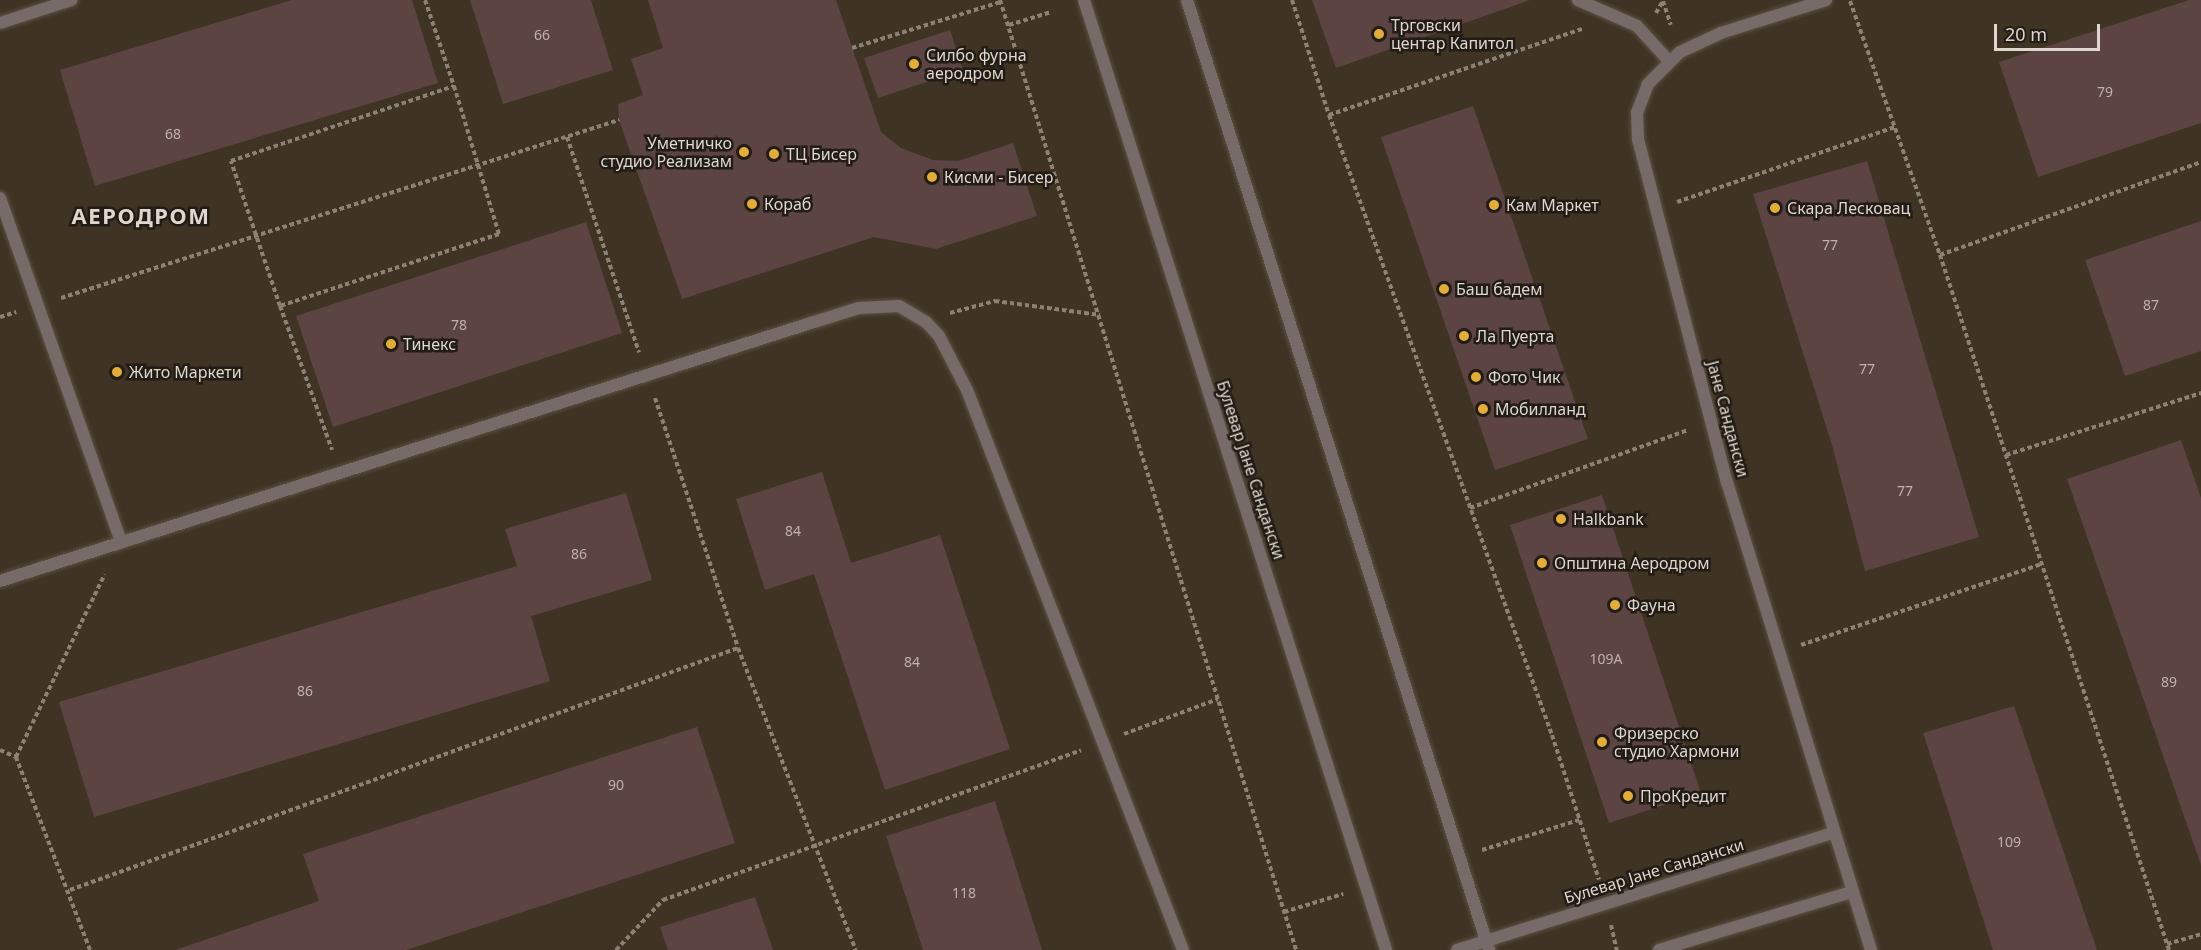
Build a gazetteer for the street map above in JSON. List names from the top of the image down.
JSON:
{
  "streets": {
    "street": ["Јане Сандански", "Булевар Јане Сандански"]
  },
  "crossings": [
    ["Јане Сандански", "Булевар Јане Сандански"]
  ],
  "districts": ["АЕРОДРОМ"],
  "places": [
    "Трговски центар Капитол",
    "Силбо фурна аеродром",
    "Уметничко студио Реализам",
    "ТЦ Бисер",
    "Кисми - Бисер",
    "Кораб",
    "Кам Маркет",
    "Скара Лесковац",
    "Баш бадем",
    "Ла Пуерта",
    "Тинекс",
    "Жито Маркети",
    "Фото Чик",
    "Мобилланд",
    "Halkbank",
    "Општина Аеродром",
    "Фауна",
    "Фризерско студио Хармони",
    "ПроКредит"
  ],
  "house_numbers": [
    "66",
    "79",
    "68",
    "77",
    "87",
    "78",
    "77",
    "77",
    "84",
    "86",
    "109А",
    "84",
    "89",
    "86",
    "90",
    "109",
    "118"
  ],
  "scale_bar": "20 m"
}
